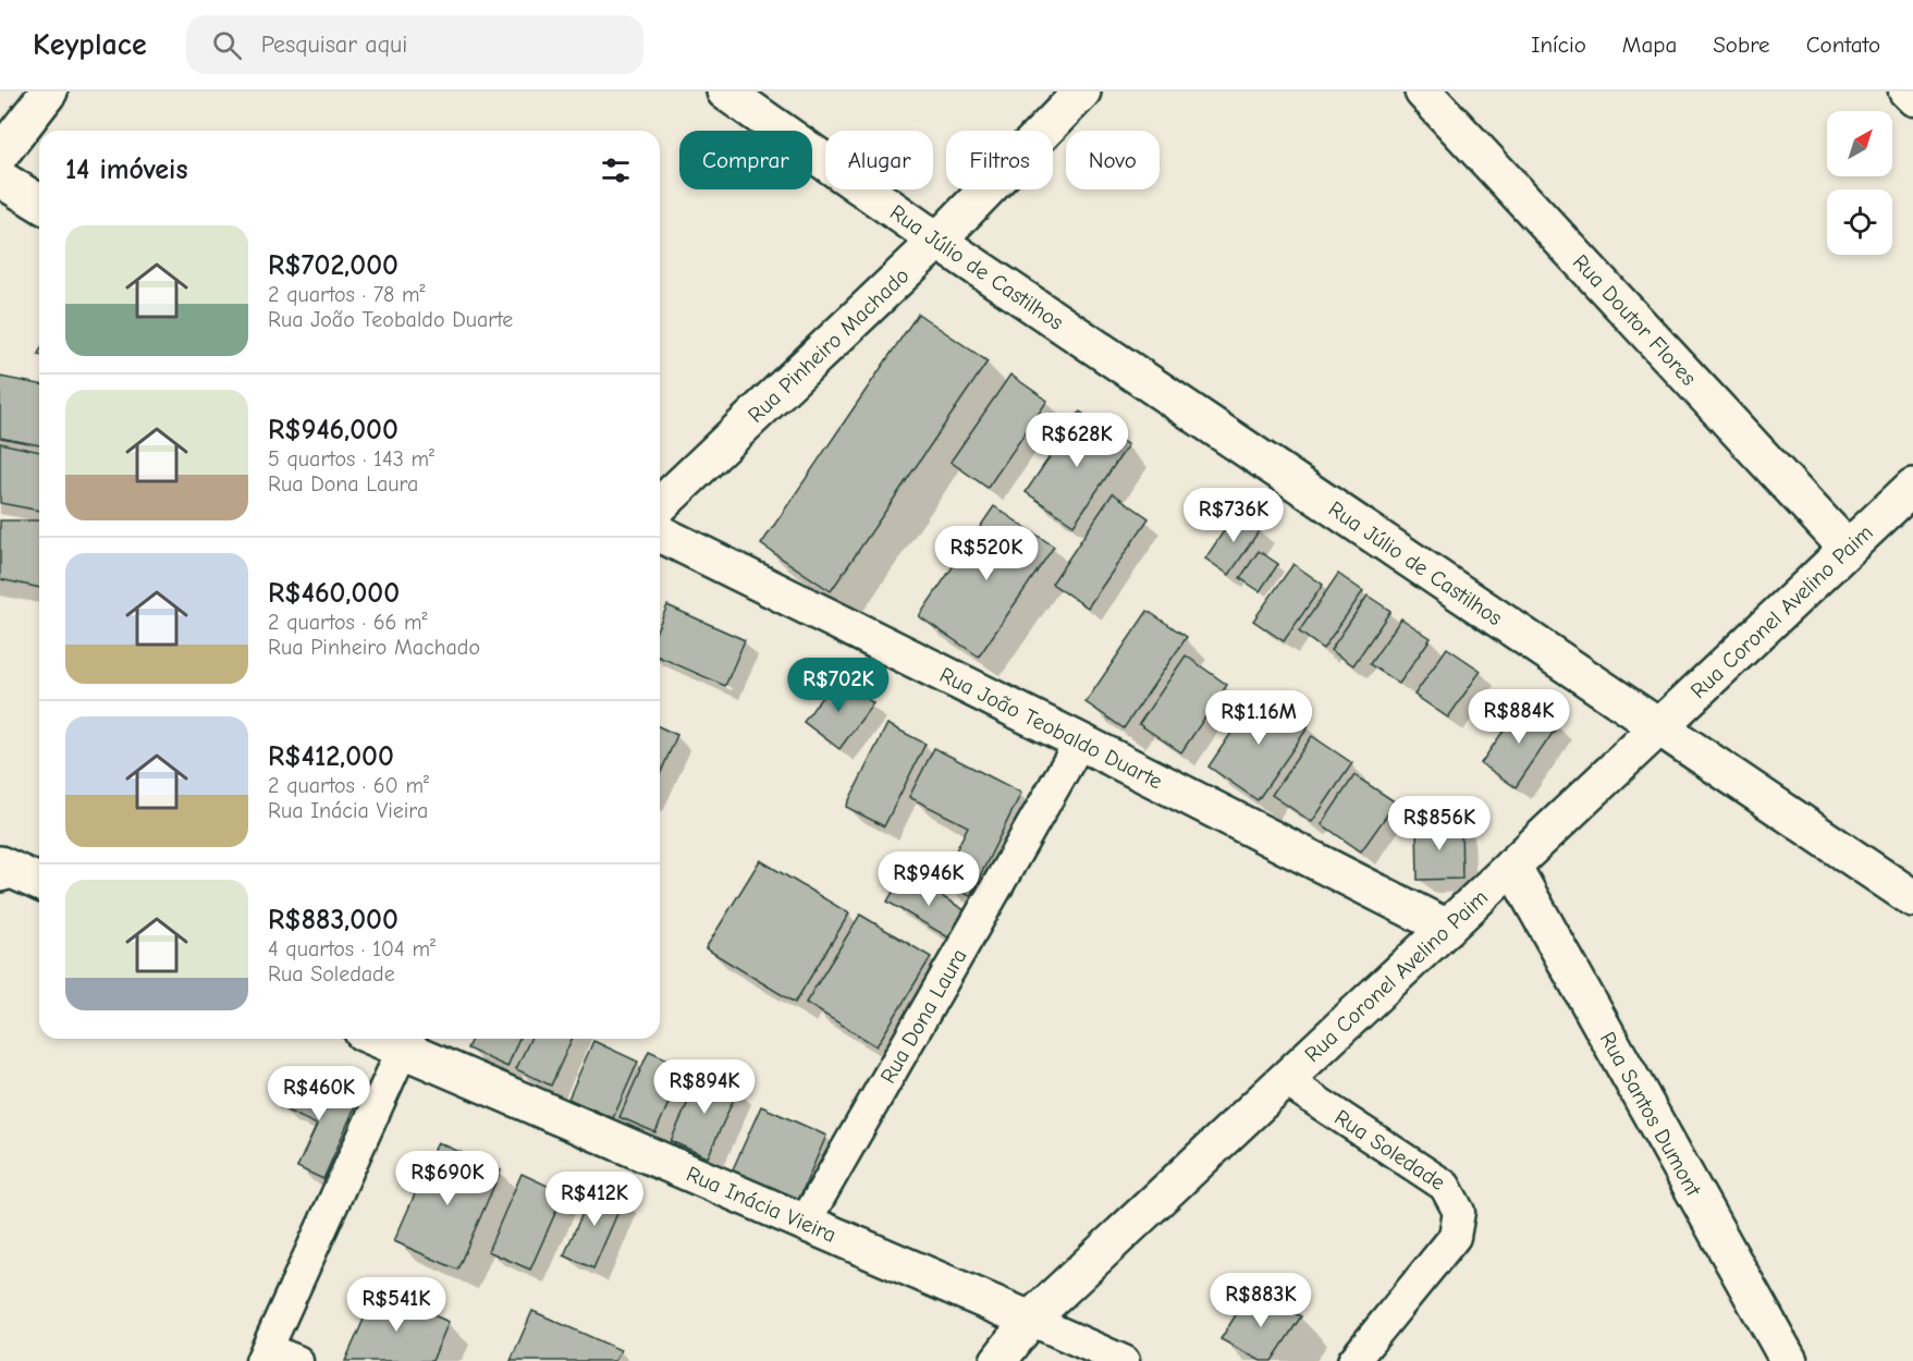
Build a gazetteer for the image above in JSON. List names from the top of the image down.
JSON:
{
  "streets": {
    "main road": [
      "Rua Júlio de Castilhos",
      "Rua Doutor Flores",
      "Rua Pinheiro Machado",
      "Rua Coronel Avelino Paim",
      "Rua João Teobaldo Duarte",
      "Rua Santos Dumont",
      "Rua Inácia Vieira"
    ],
    "street": ["Rua Dona Laura", "Rua Soledade"]
  },
  "crossings": [
    ["Rua Júlio de Castilhos", "Rua Pinheiro Machado"],
    ["Rua Júlio de Castilhos", "Rua Coronel Avelino Paim"],
    ["Rua Doutor Flores", "Rua Coronel Avelino Paim"],
    ["Rua Coronel Avelino Paim", "Rua João Teobaldo Duarte"],
    ["Rua Coronel Avelino Paim", "Rua Santos Dumont"],
    ["Rua Coronel Avelino Paim", "Rua Soledade"],
    ["Rua Coronel Avelino Paim", "Rua Inácia Vieira"],
    ["Rua João Teobaldo Duarte", "Rua Dona Laura"],
    ["Rua Dona Laura", "Rua Inácia Vieira"]
  ],
  "north": "top right",
  "page": {
    "header": "Keyplace",
    "search": "Pesquisar aqui",
    "nav": [
      "Início",
      "Mapa",
      "Sobre",
      "Contato"
    ],
    "chip": [
      "Comprar",
      "Alugar",
      "Filtros",
      "Novo"
    ],
    "heading": "14 imóveis",
    "list": [
      {
        "name": "R$702,000",
        "note": "2 quartos · 78 m² · Rua João Teobaldo Duarte"
      },
      {
        "name": "R$946,000",
        "note": "5 quartos · 143 m² · Rua Dona Laura"
      },
      {
        "name": "R$460,000",
        "note": "2 quartos · 66 m² · Rua Pinheiro Machado"
      },
      {
        "name": "R$412,000",
        "note": "2 quartos · 60 m² · Rua Inácia Vieira"
      },
      {
        "name": "R$883,000",
        "note": "4 quartos · 104 m² · Rua Soledade"
      }
    ],
    "price": [
      "R$628K",
      "R$736K",
      "R$520K",
      "R$702K",
      "R$884K",
      "R$1.16M",
      "R$856K",
      "R$946K",
      "R$894K",
      "R$460K",
      "R$690K",
      "R$412K",
      "R$883K",
      "R$541K"
    ]
  }
}
